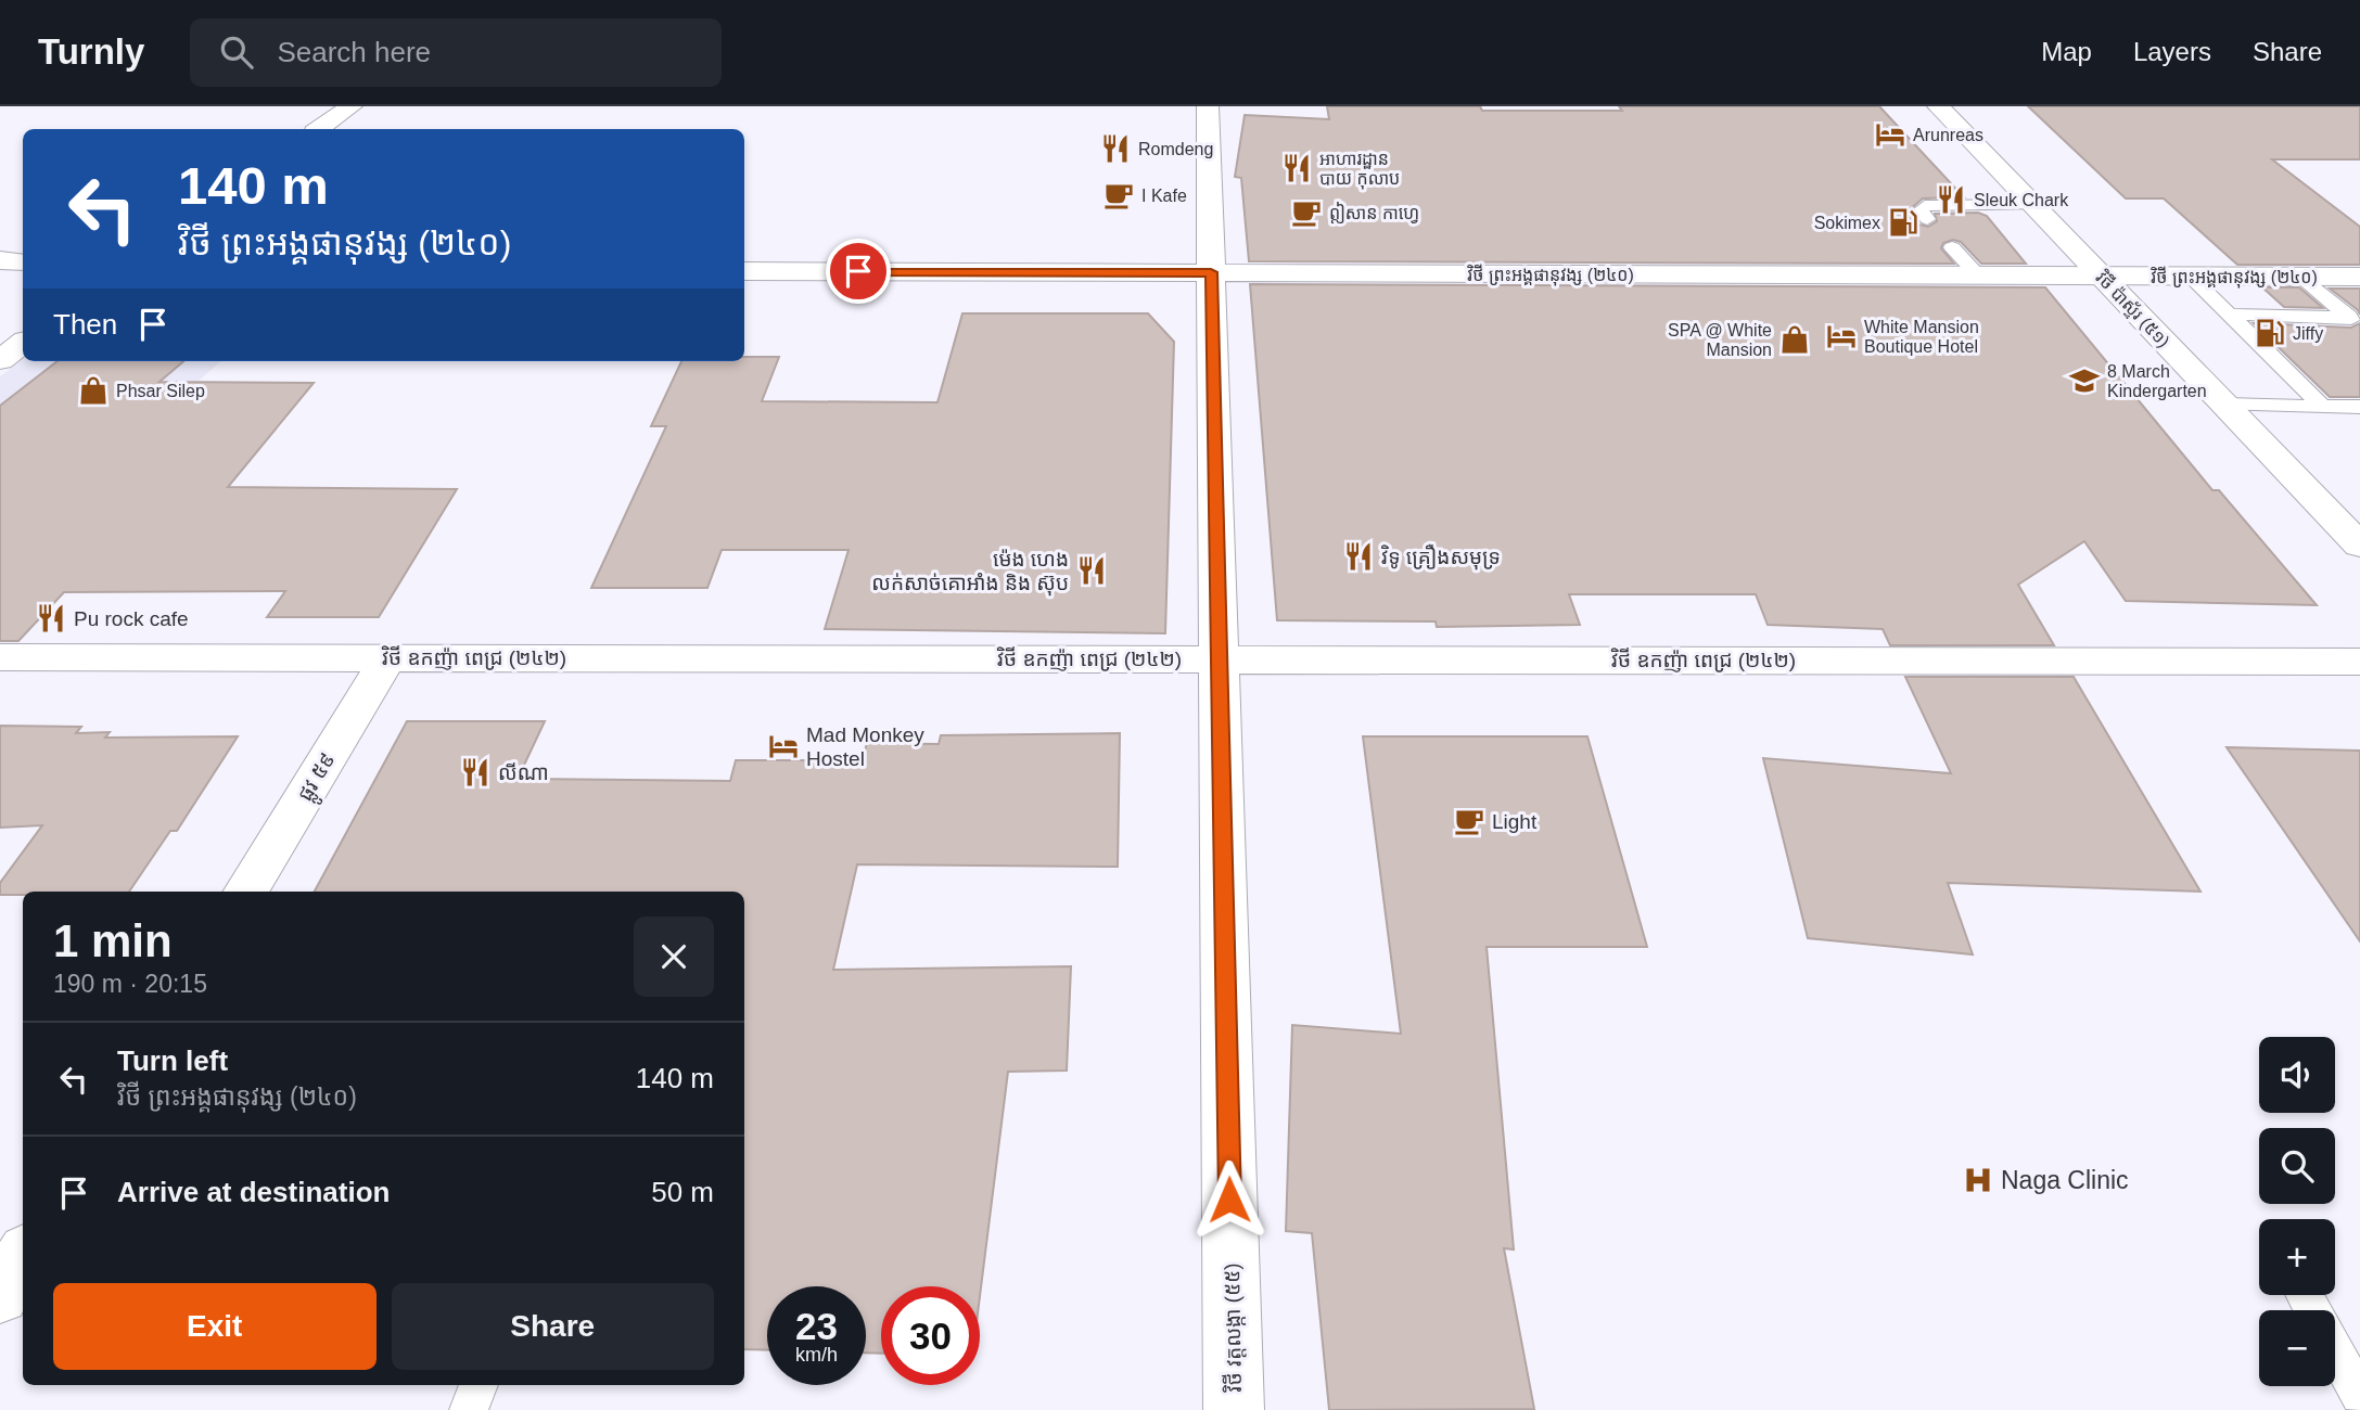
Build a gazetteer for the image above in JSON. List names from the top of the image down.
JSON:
{
  "streets": {
    "street": [
      "វិថី ព្រះអង្គផានុវង្ស (២៤០)",
      "វិថី ប៉ាស្ទ័រ (៥១)",
      "វិថី ឧកញ៉ា ពេជ្រ (២៤២)",
      "ផ្លូវ ៥៩",
      "វិថី វត្តលង្កា (៥៥)"
    ]
  },
  "crossings": [
    ["វិថី ព្រះអង្គផានុវង្ស (២៤០)", "វិថី ប៉ាស្ទ័រ (៥១)"],
    ["វិថី ព្រះអង្គផានុវង្ស (២៤០)", "វិថី វត្តលង្កា (៥៥)"],
    ["វិថី ឧកញ៉ា ពេជ្រ (២៤២)", "ផ្លូវ ៥៩"],
    ["វិថី ឧកញ៉ា ពេជ្រ (២៤២)", "វិថី វត្តលង្កា (៥៥)"]
  ],
  "places": {
    "hotel": ["Arunreas", "White Mansion Boutique Hotel", "Mad Monkey Hostel"],
    "restaurant": [
      "Romdeng",
      "អាហារដ្ឋាន បាយ កុលាប",
      "Sleuk Chark",
      "វិទូ គ្រឿងសមុទ្រ",
      "ម៉េង ហេង លក់សាច់គោអាំង និង ស៊ុប",
      "Pu rock cafe",
      "លីណា"
    ],
    "cafe": ["I Kafe", "ឦសាន កាហ្វេ", "Light"],
    "fuel station": ["Sokimex", "Jiffy"],
    "shop": ["SPA @ White Mansion", "Phsar Silep"],
    "school or university": ["8 March Kindergarten"],
    "hospital": ["Naga Clinic"]
  },
  "page": {
    "header": "Turnly",
    "search": "Search here",
    "nav": ["Map", "Layers", "Share"],
    "turn": ["140 m", "វិថី ព្រះអង្គផានុវង្ស (២៤០)"],
    "then": "Then",
    "heading": ["1 min", "190 m · 20:15"],
    "list": [
      {
        "name": "Turn left",
        "note": "វិថី ព្រះអង្គផានុវង្ស (២៤០)",
        "value": "140 m"
      },
      {
        "name": "Arrive at destination",
        "value": "50 m"
      }
    ],
    "map_buttons": ["+", "−"],
    "buttons": ["Exit", "Share"],
    "speed": "23 km/h",
    "limit": "30"
  }
}
